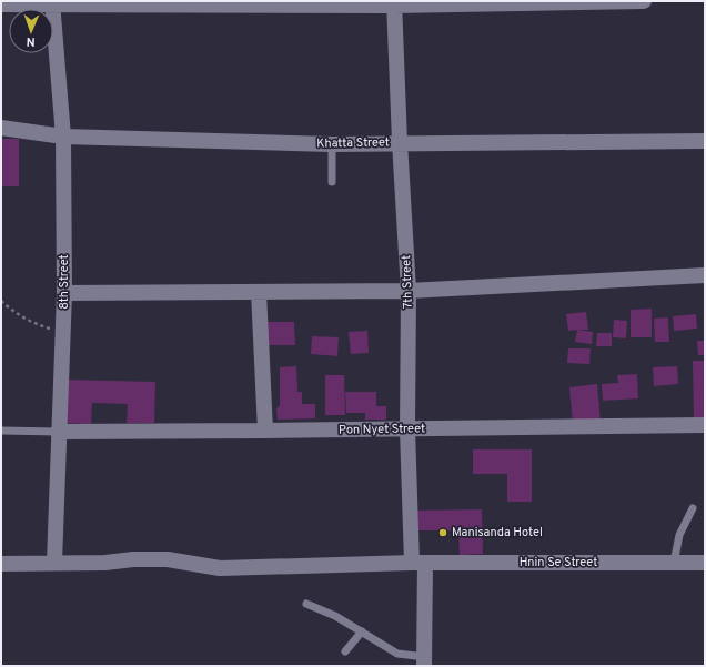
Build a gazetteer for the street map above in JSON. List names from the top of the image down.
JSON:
{
  "streets": {
    "street": [
      "Khatta Street",
      "8th Street",
      "7th Street",
      "Pon Nyet Street",
      "Hnin Se Street"
    ]
  },
  "crossings": [
    ["Khatta Street", "8th Street"],
    ["Khatta Street", "7th Street"],
    ["8th Street", "Pon Nyet Street"],
    ["8th Street", "Hnin Se Street"],
    ["7th Street", "Pon Nyet Street"],
    ["7th Street", "Hnin Se Street"]
  ],
  "places": ["Manisanda Hotel"],
  "north": "bottom"
}
